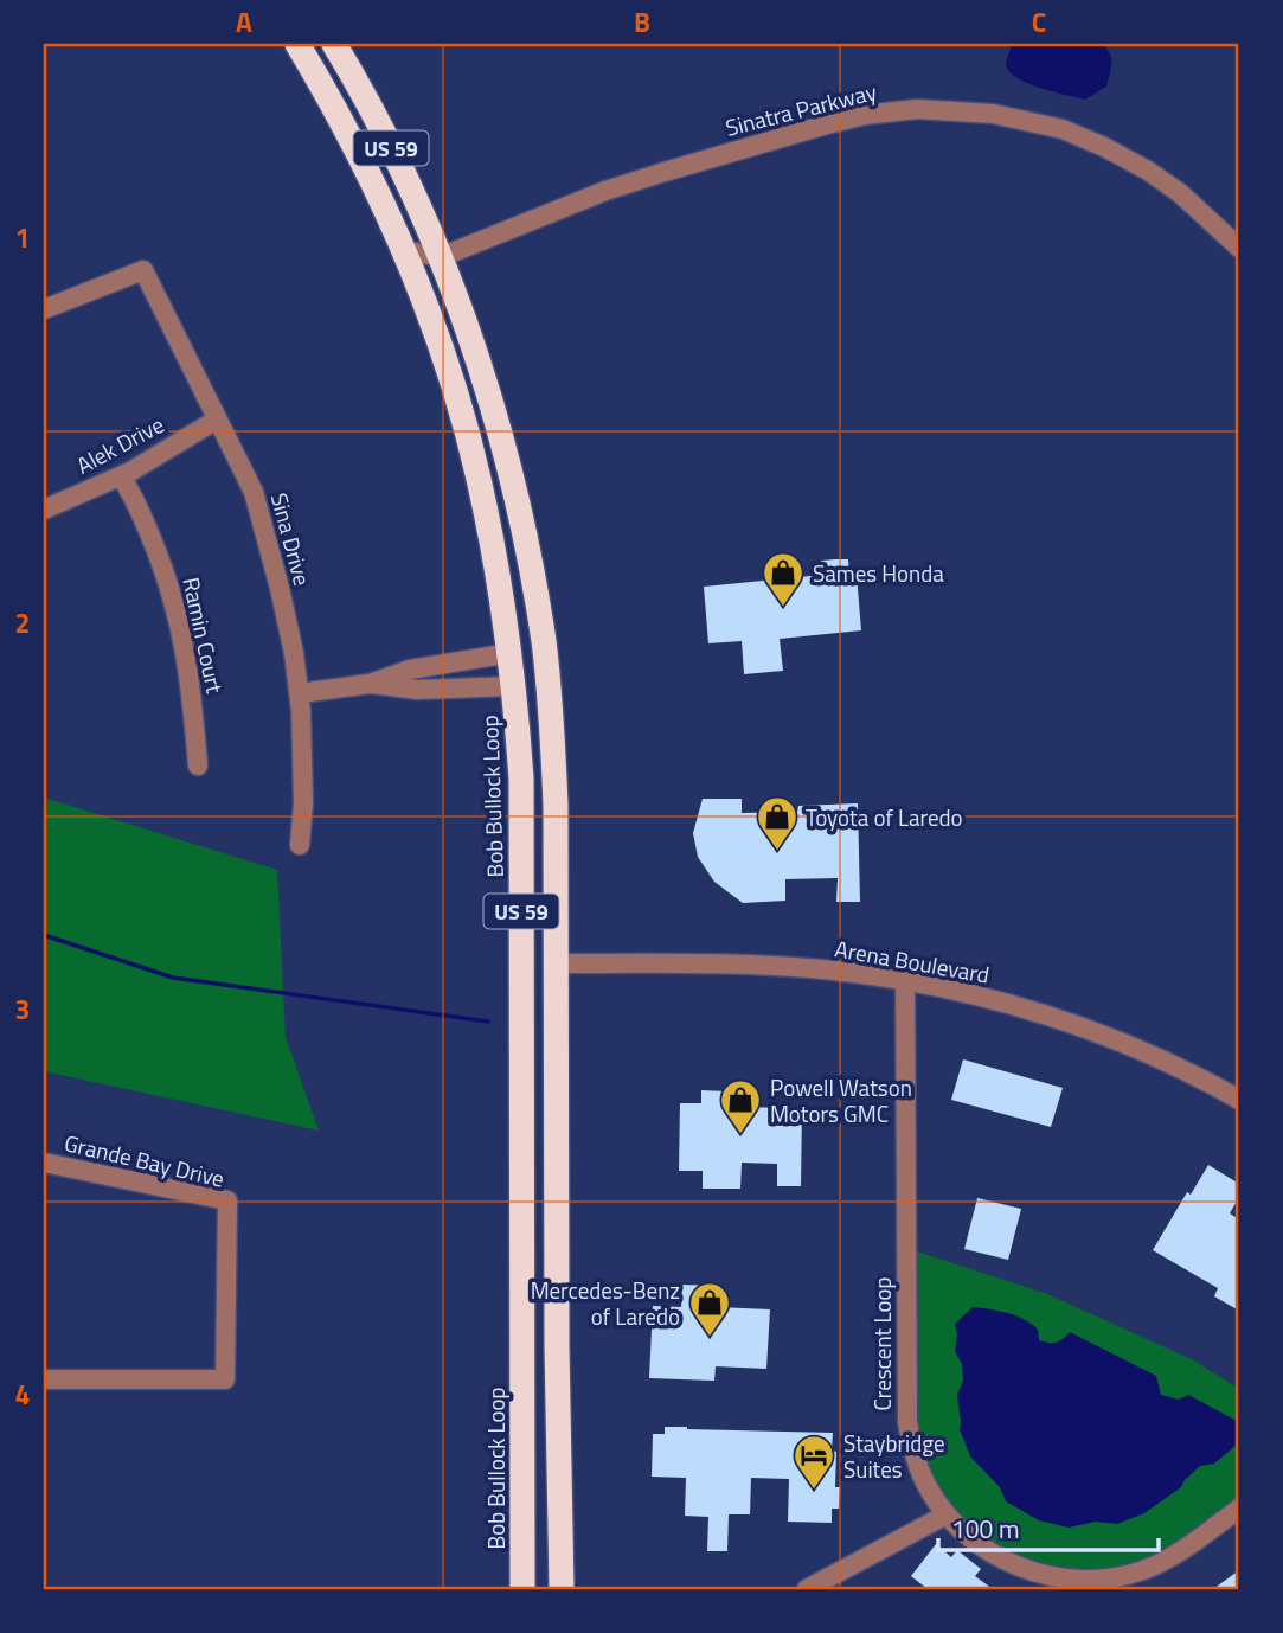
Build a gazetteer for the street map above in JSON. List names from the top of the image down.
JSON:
{
  "streets": {
    "highway": ["US 59", "Bob Bullock Loop"],
    "street": [
      "Sinatra Parkway",
      "Alek Drive",
      "Sina Drive",
      "Ramin Court",
      "Arena Boulevard",
      "Grande Bay Drive",
      "Crescent Loop"
    ]
  },
  "crossings": [
    ["Sinatra Parkway", "US 59"],
    ["US 59", "Arena Boulevard"],
    ["Alek Drive", "Sina Drive"],
    ["Alek Drive", "Ramin Court"],
    ["Arena Boulevard", "Crescent Loop"]
  ],
  "places": {
    "shop": [
      "Sames Honda",
      "Toyota of Laredo",
      "Powell Watson Motors GMC",
      "Mercedes-Benz of Laredo"
    ],
    "hotel": ["Staybridge Suites"]
  },
  "scale_bar": "100 m",
  "grid": {
    "columns": ["A", "B", "C"],
    "rows": [
      "1",
      "2",
      "3",
      "4"
    ]
  }
}
